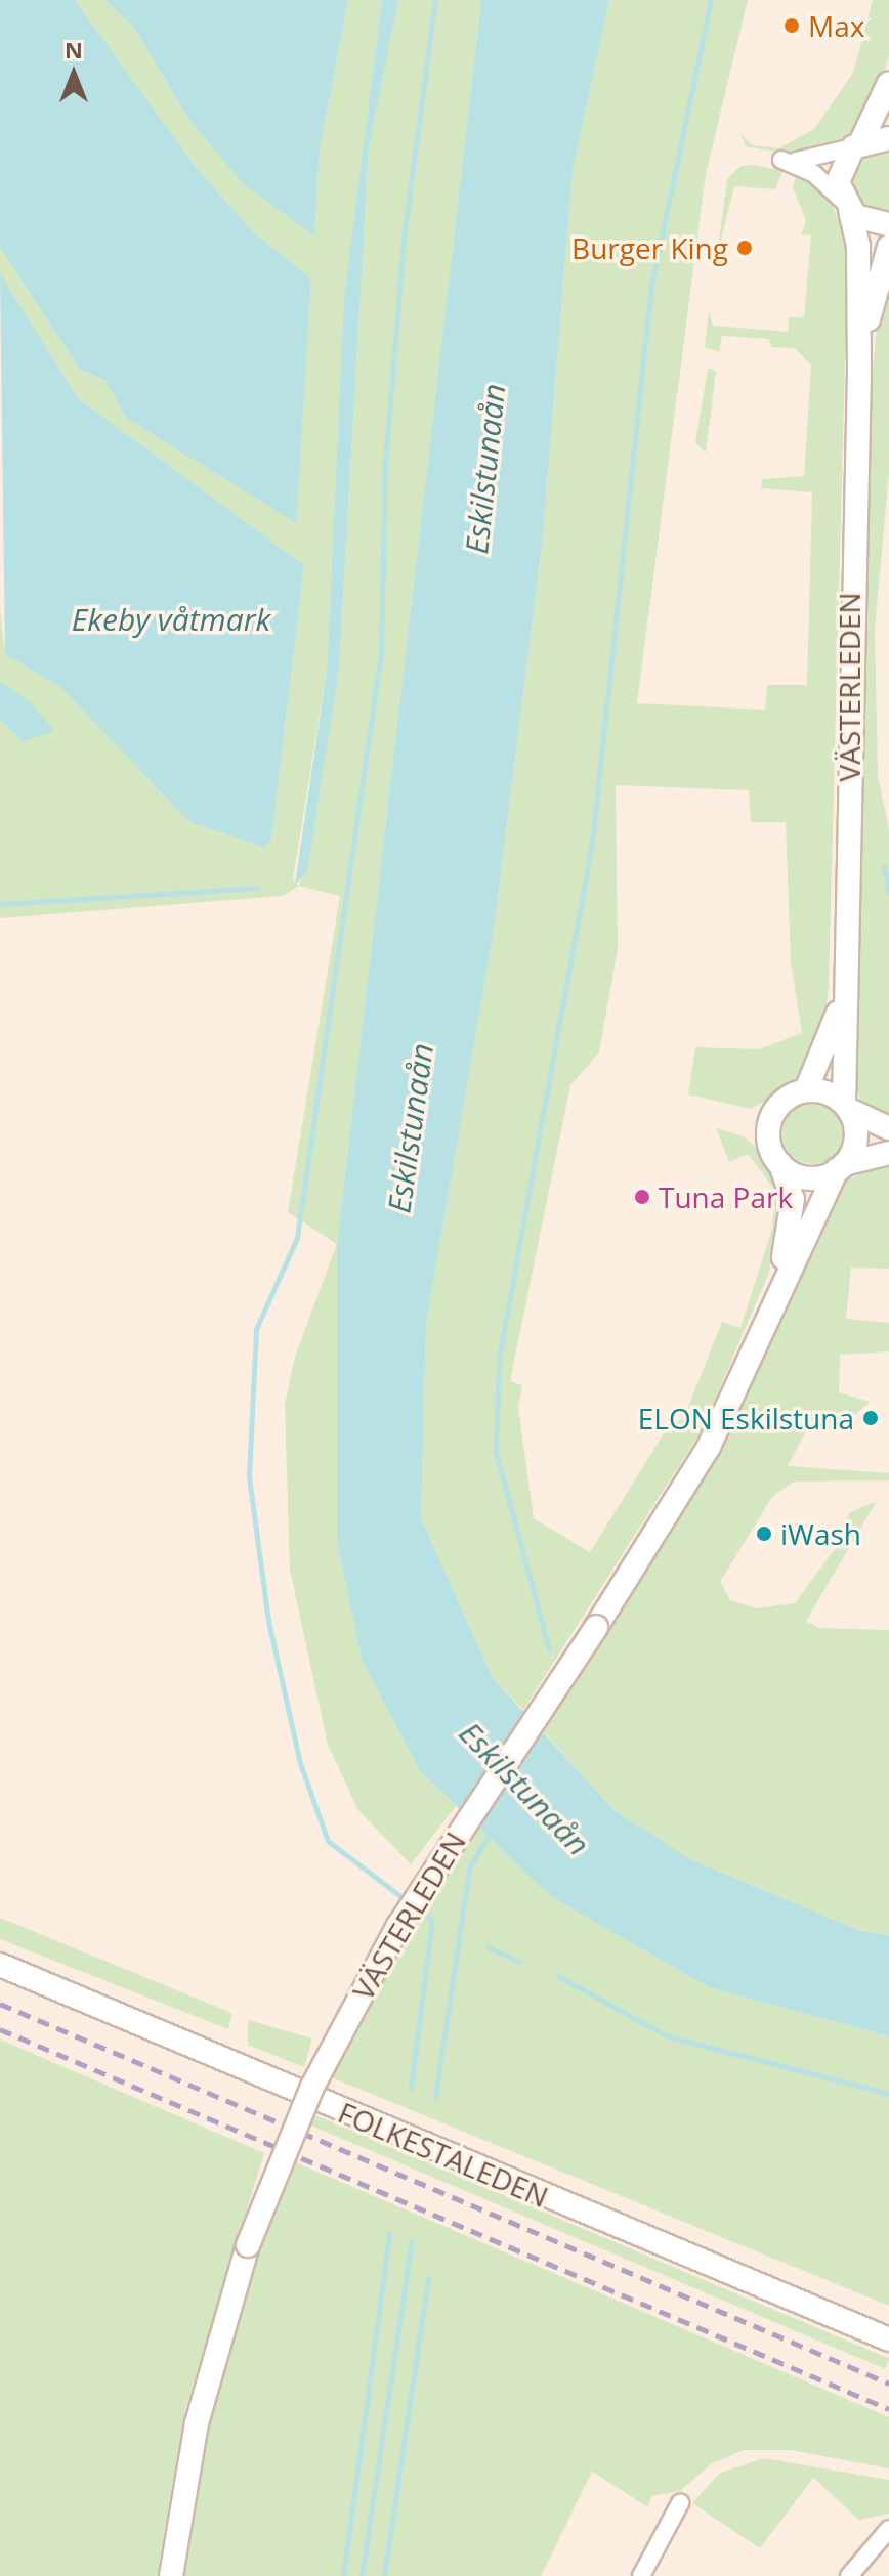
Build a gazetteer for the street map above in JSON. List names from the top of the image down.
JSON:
{
  "streets": {
    "main road": ["VÄSTERLEDEN", "FOLKESTALEDEN"]
  },
  "water": ["Eskilstunaån", "Ekeby våtmark"],
  "places": [
    "Max",
    "Burger King",
    "Tuna Park",
    "ELON Eskilstuna",
    "iWash"
  ],
  "north": "top"
}
